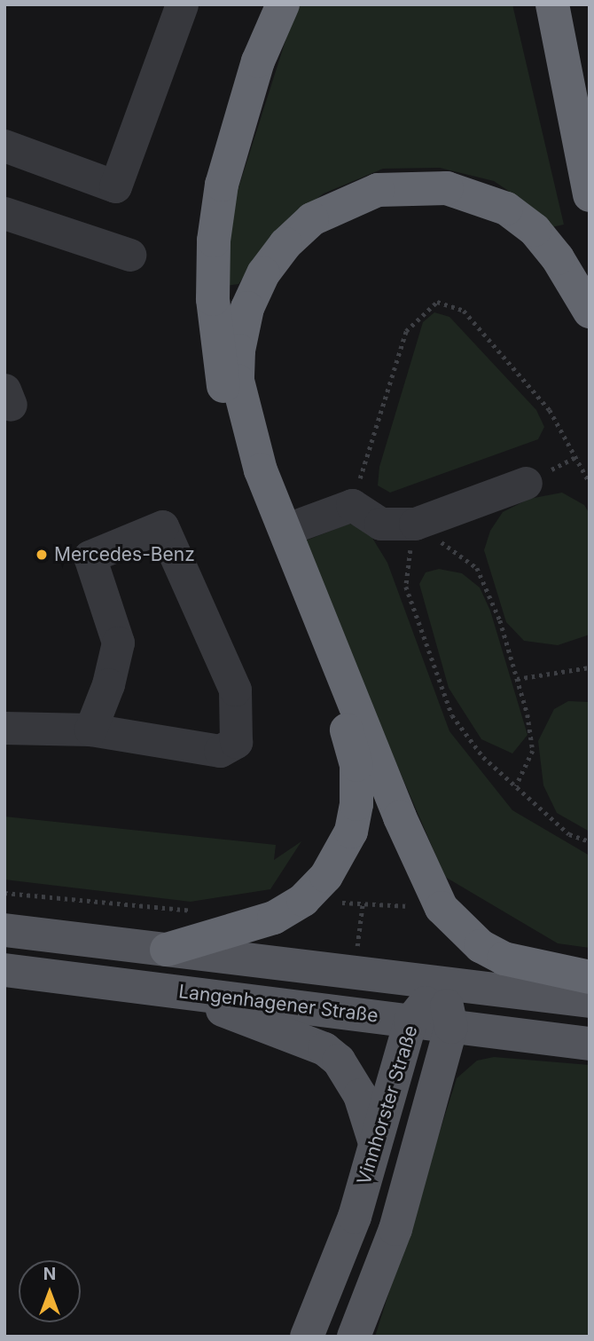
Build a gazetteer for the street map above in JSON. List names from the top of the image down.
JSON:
{
  "streets": {
    "main road": ["Langenhagener Straße", "Vinnhorster Straße"]
  },
  "crossings": [
    ["Langenhagener Straße", "Vinnhorster Straße"]
  ],
  "places": ["Mercedes-Benz"],
  "north": "top"
}
